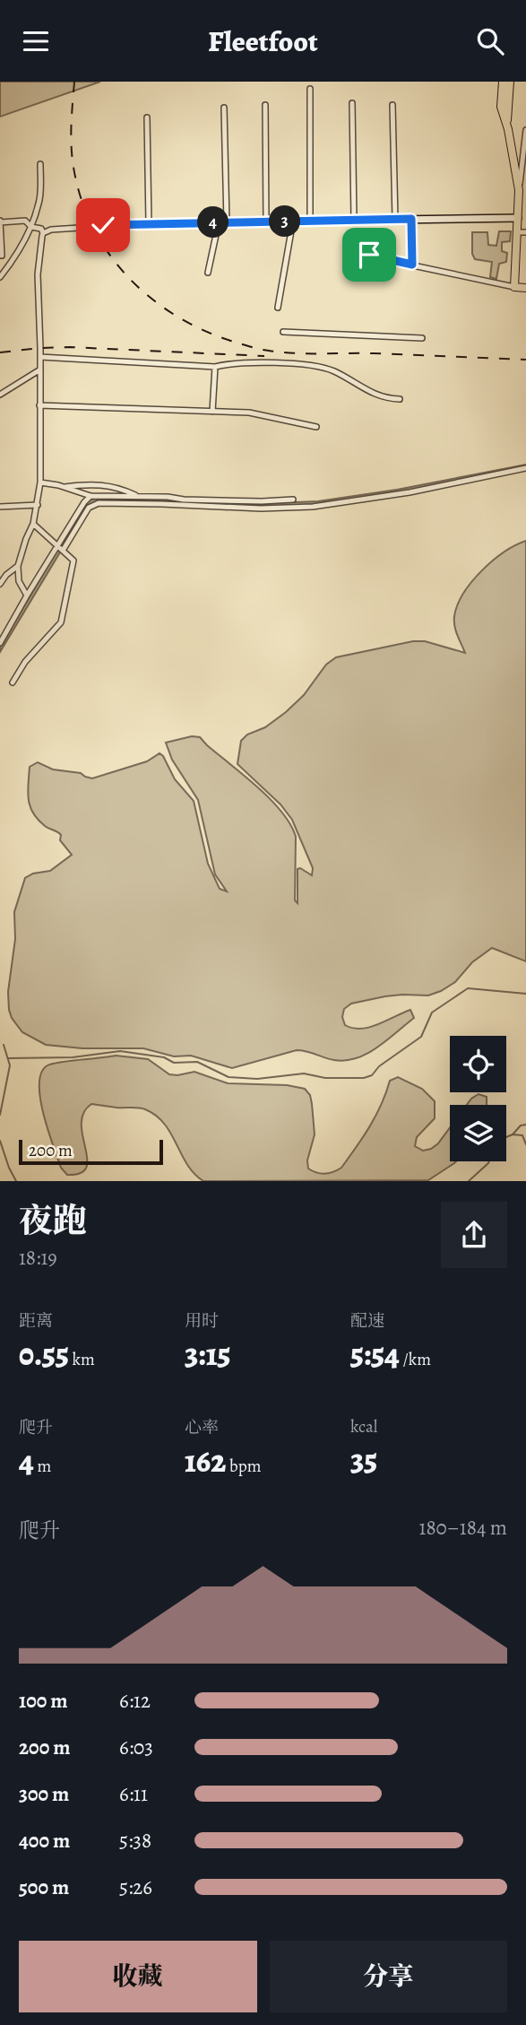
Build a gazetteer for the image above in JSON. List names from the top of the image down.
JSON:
{
  "scale_bar": "200 m",
  "page": {
    "header": "Fleetfoot",
    "pins": ["3", "4"],
    "scale": "200 m",
    "heading": ["夜跑", "18:19"],
    "stats": [
      ["距离", "0.55 km"],
      ["用时", "3:15"],
      ["配速", "5:54 /km"],
      ["爬升", "4 m"],
      ["心率", "162 bpm"],
      ["kcal", "35"]
    ],
    "chart": ["爬升", "180–184 m"],
    "list": [
      {
        "name": "100 m",
        "note": "6:12"
      },
      {
        "name": "200 m",
        "note": "6:03"
      },
      {
        "name": "300 m",
        "note": "6:11"
      },
      {
        "name": "400 m",
        "note": "5:38"
      },
      {
        "name": "500 m",
        "note": "5:26"
      }
    ],
    "buttons": ["收藏", "分享"]
  }
}
